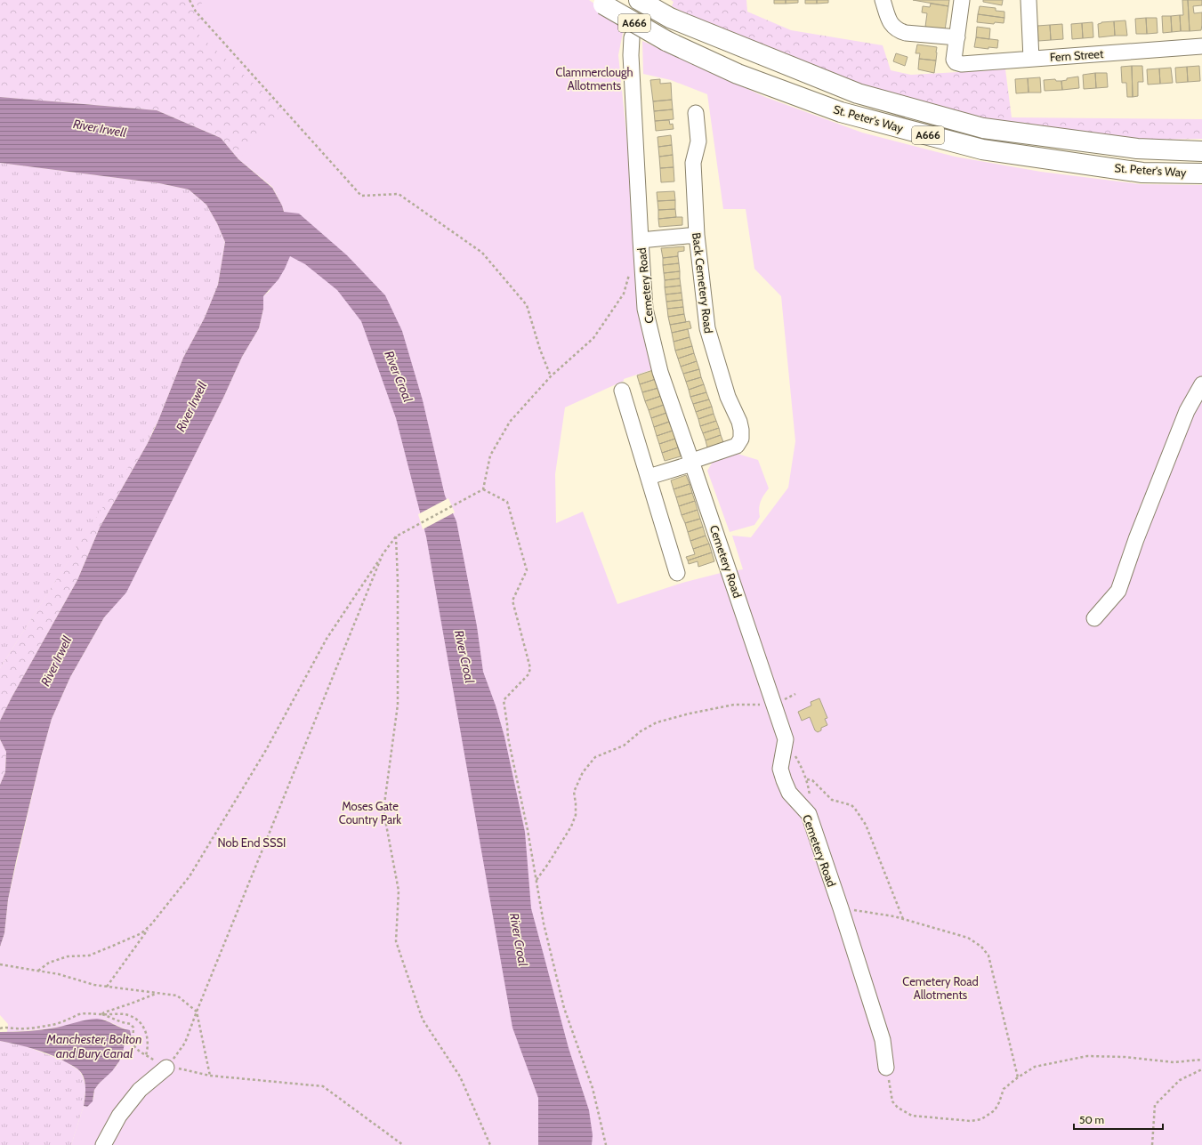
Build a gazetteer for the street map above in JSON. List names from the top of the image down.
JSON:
{
  "streets": {
    "highway": ["A666", "St. Peter's Way"],
    "street": ["Fern Street", "Back Cemetery Road", "Cemetery Road"]
  },
  "crossings": [
    ["Back Cemetery Road", "Cemetery Road"]
  ],
  "water": ["River Irwell", "River Croal", "Manchester, Bolton and Bury Canal"],
  "parks": [
    "Clammerclough Allotments",
    "Moses Gate Country Park",
    "Nob End SSSI",
    "Cemetery Road Allotments"
  ],
  "scale_bar": "50 m"
}
